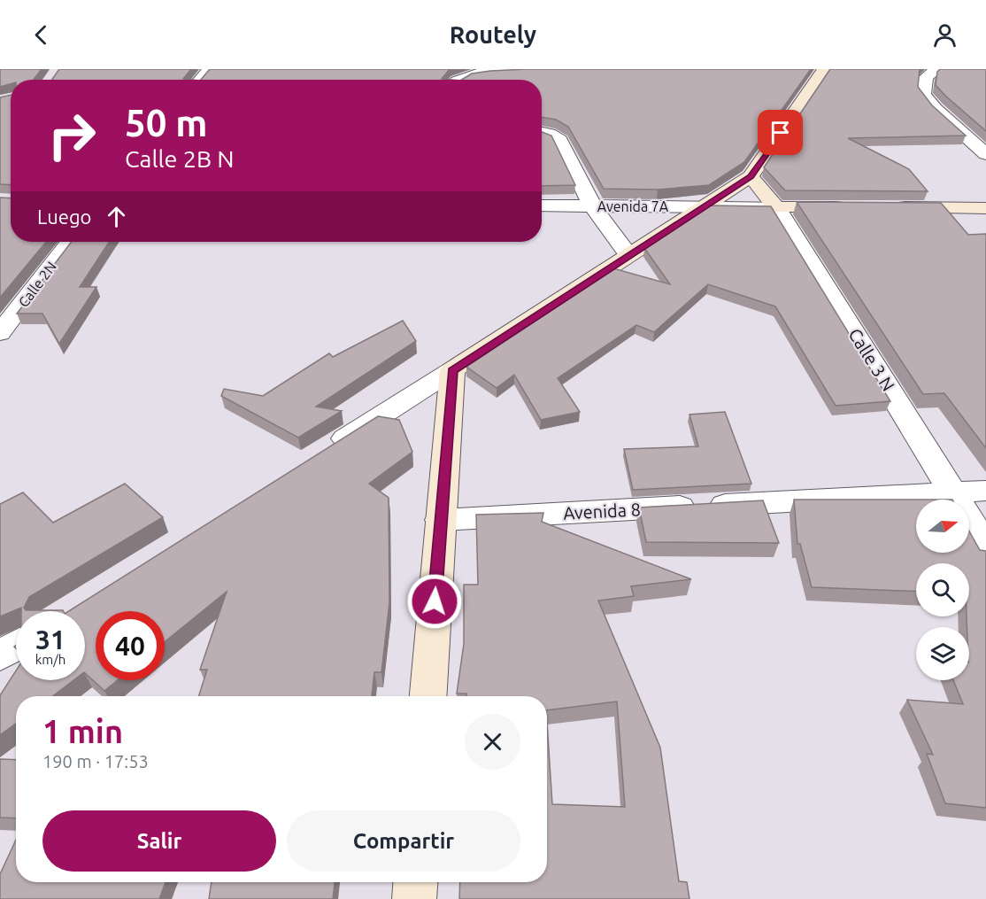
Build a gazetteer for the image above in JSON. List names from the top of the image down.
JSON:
{
  "streets": {
    "street": [
      "Avenida 7A",
      "Calle 2N",
      "Calle 3 N",
      "Avenida 8"
    ]
  },
  "crossings": [
    ["Avenida 7A", "Calle 3 N"],
    ["Calle 3 N", "Avenida 8"]
  ],
  "north": "right",
  "page": {
    "header": "Routely",
    "turn": ["50 m", "Calle 2B N"],
    "then": "Luego",
    "speed": "31 km/h",
    "limit": "40",
    "heading": ["1 min", "190 m · 17:53"],
    "buttons": ["Salir", "Compartir"]
  }
}
